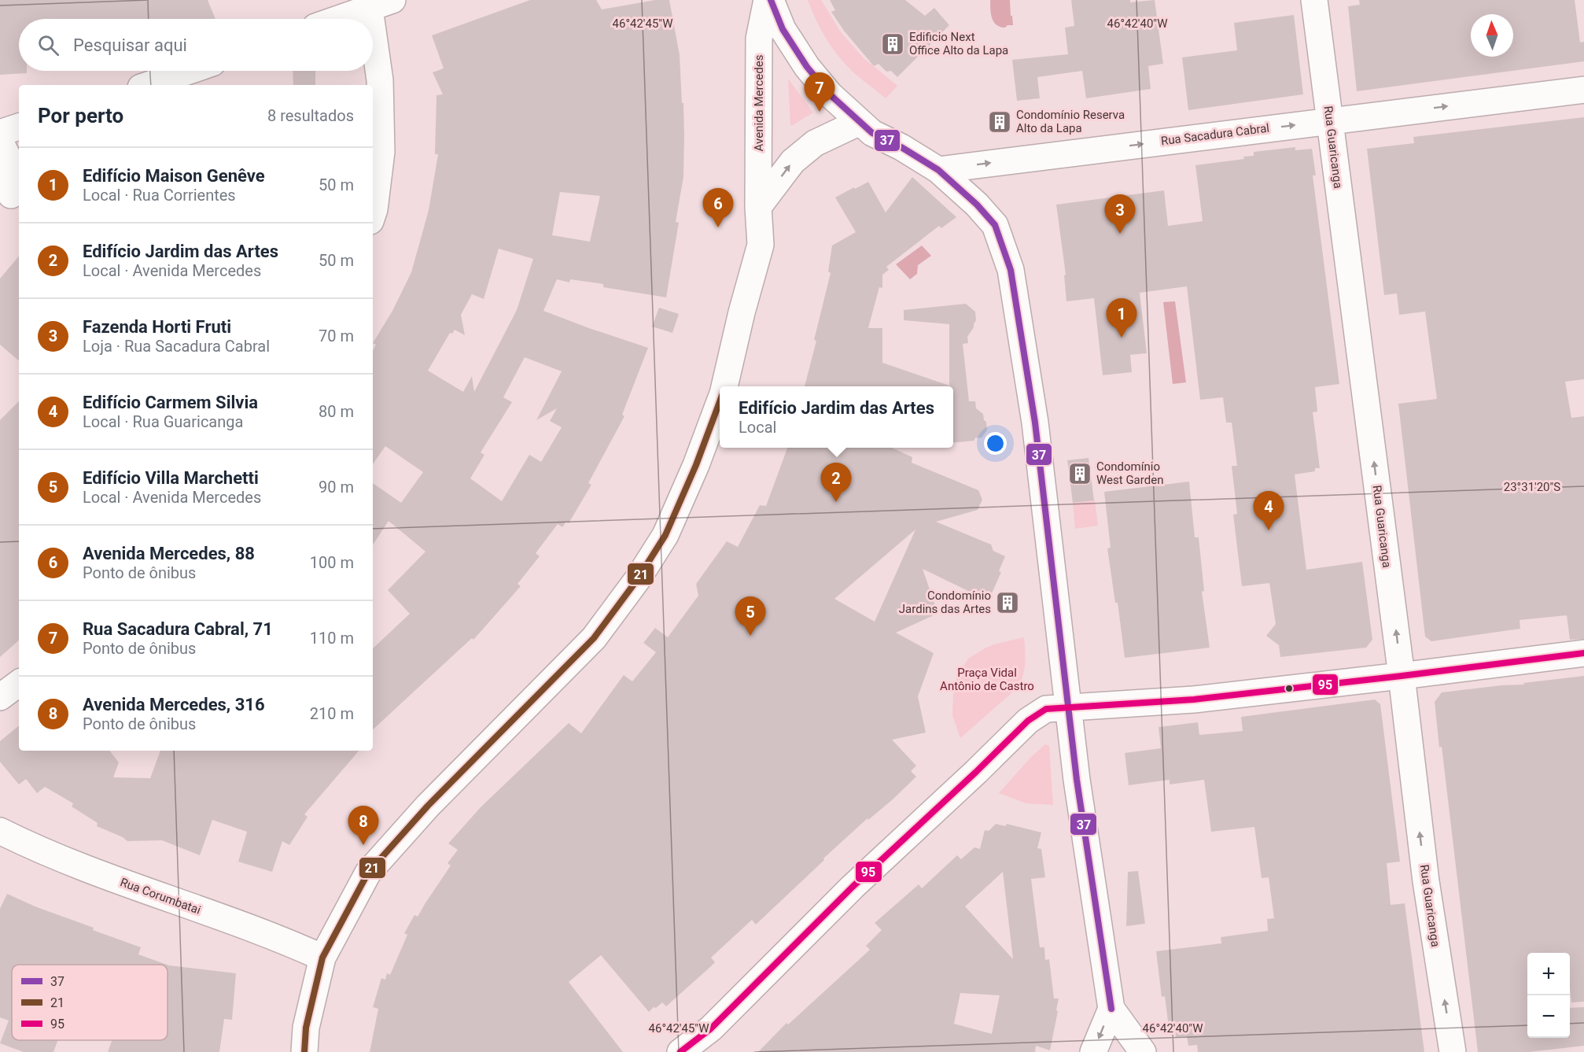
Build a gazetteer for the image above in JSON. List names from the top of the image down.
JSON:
{
  "streets": {
    "street": [
      "Avenida Mercedes",
      "Rua Sacadura Cabral",
      "Rua Guaricanga",
      "Rua Corumbatai"
    ]
  },
  "crossings": [
    ["Rua Sacadura Cabral", "Rua Guaricanga"]
  ],
  "one_way": ["Rua Sacadura Cabral", "Rua Guaricanga"],
  "parks": ["Praça Vidal Antônio de Castro"],
  "places": {
    "building": [
      "Edificio Next Office Alto da Lapa",
      "Condomínio Reserva Alto da Lapa",
      "Condomínio West Garden",
      "Condomínio Jardins das Artes"
    ]
  },
  "lines": ["transit line 37", "transit line 21", "transit line 95"],
  "legend": ["37", "21", "95"],
  "north": "top",
  "page": {
    "search": "Pesquisar aqui",
    "pins": [
      "7",
      "6",
      "3",
      "1",
      "2",
      "4",
      "5",
      "8"
    ],
    "heading": ["Por perto", "8 resultados"],
    "list": [
      {
        "mark": "1",
        "name": "Edifício Maison Genêve",
        "note": "Local · Rua Corrientes",
        "value": "50 m"
      },
      {
        "mark": "2",
        "name": "Edifício Jardim das Artes",
        "note": "Local · Avenida Mercedes",
        "value": "50 m"
      },
      {
        "mark": "3",
        "name": "Fazenda Horti Fruti",
        "note": "Loja · Rua Sacadura Cabral",
        "value": "70 m"
      },
      {
        "mark": "4",
        "name": "Edifício Carmem Silvia",
        "note": "Local · Rua Guaricanga",
        "value": "80 m"
      },
      {
        "mark": "5",
        "name": "Edifício Villa Marchetti",
        "note": "Local · Avenida Mercedes",
        "value": "90 m"
      },
      {
        "mark": "6",
        "name": "Avenida Mercedes, 88",
        "note": "Ponto de ônibus",
        "value": "100 m"
      },
      {
        "mark": "7",
        "name": "Rua Sacadura Cabral, 71",
        "note": "Ponto de ônibus",
        "value": "110 m"
      },
      {
        "mark": "8",
        "name": "Avenida Mercedes, 316",
        "note": "Ponto de ônibus",
        "value": "210 m"
      }
    ],
    "popup": ["Edifício Jardim das Artes", "Local"],
    "map_buttons": ["+", "−"]
  },
  "coordinates": ["46°42'45\"W", "46°42'40\"W", "23°31'20\"S"]
}
